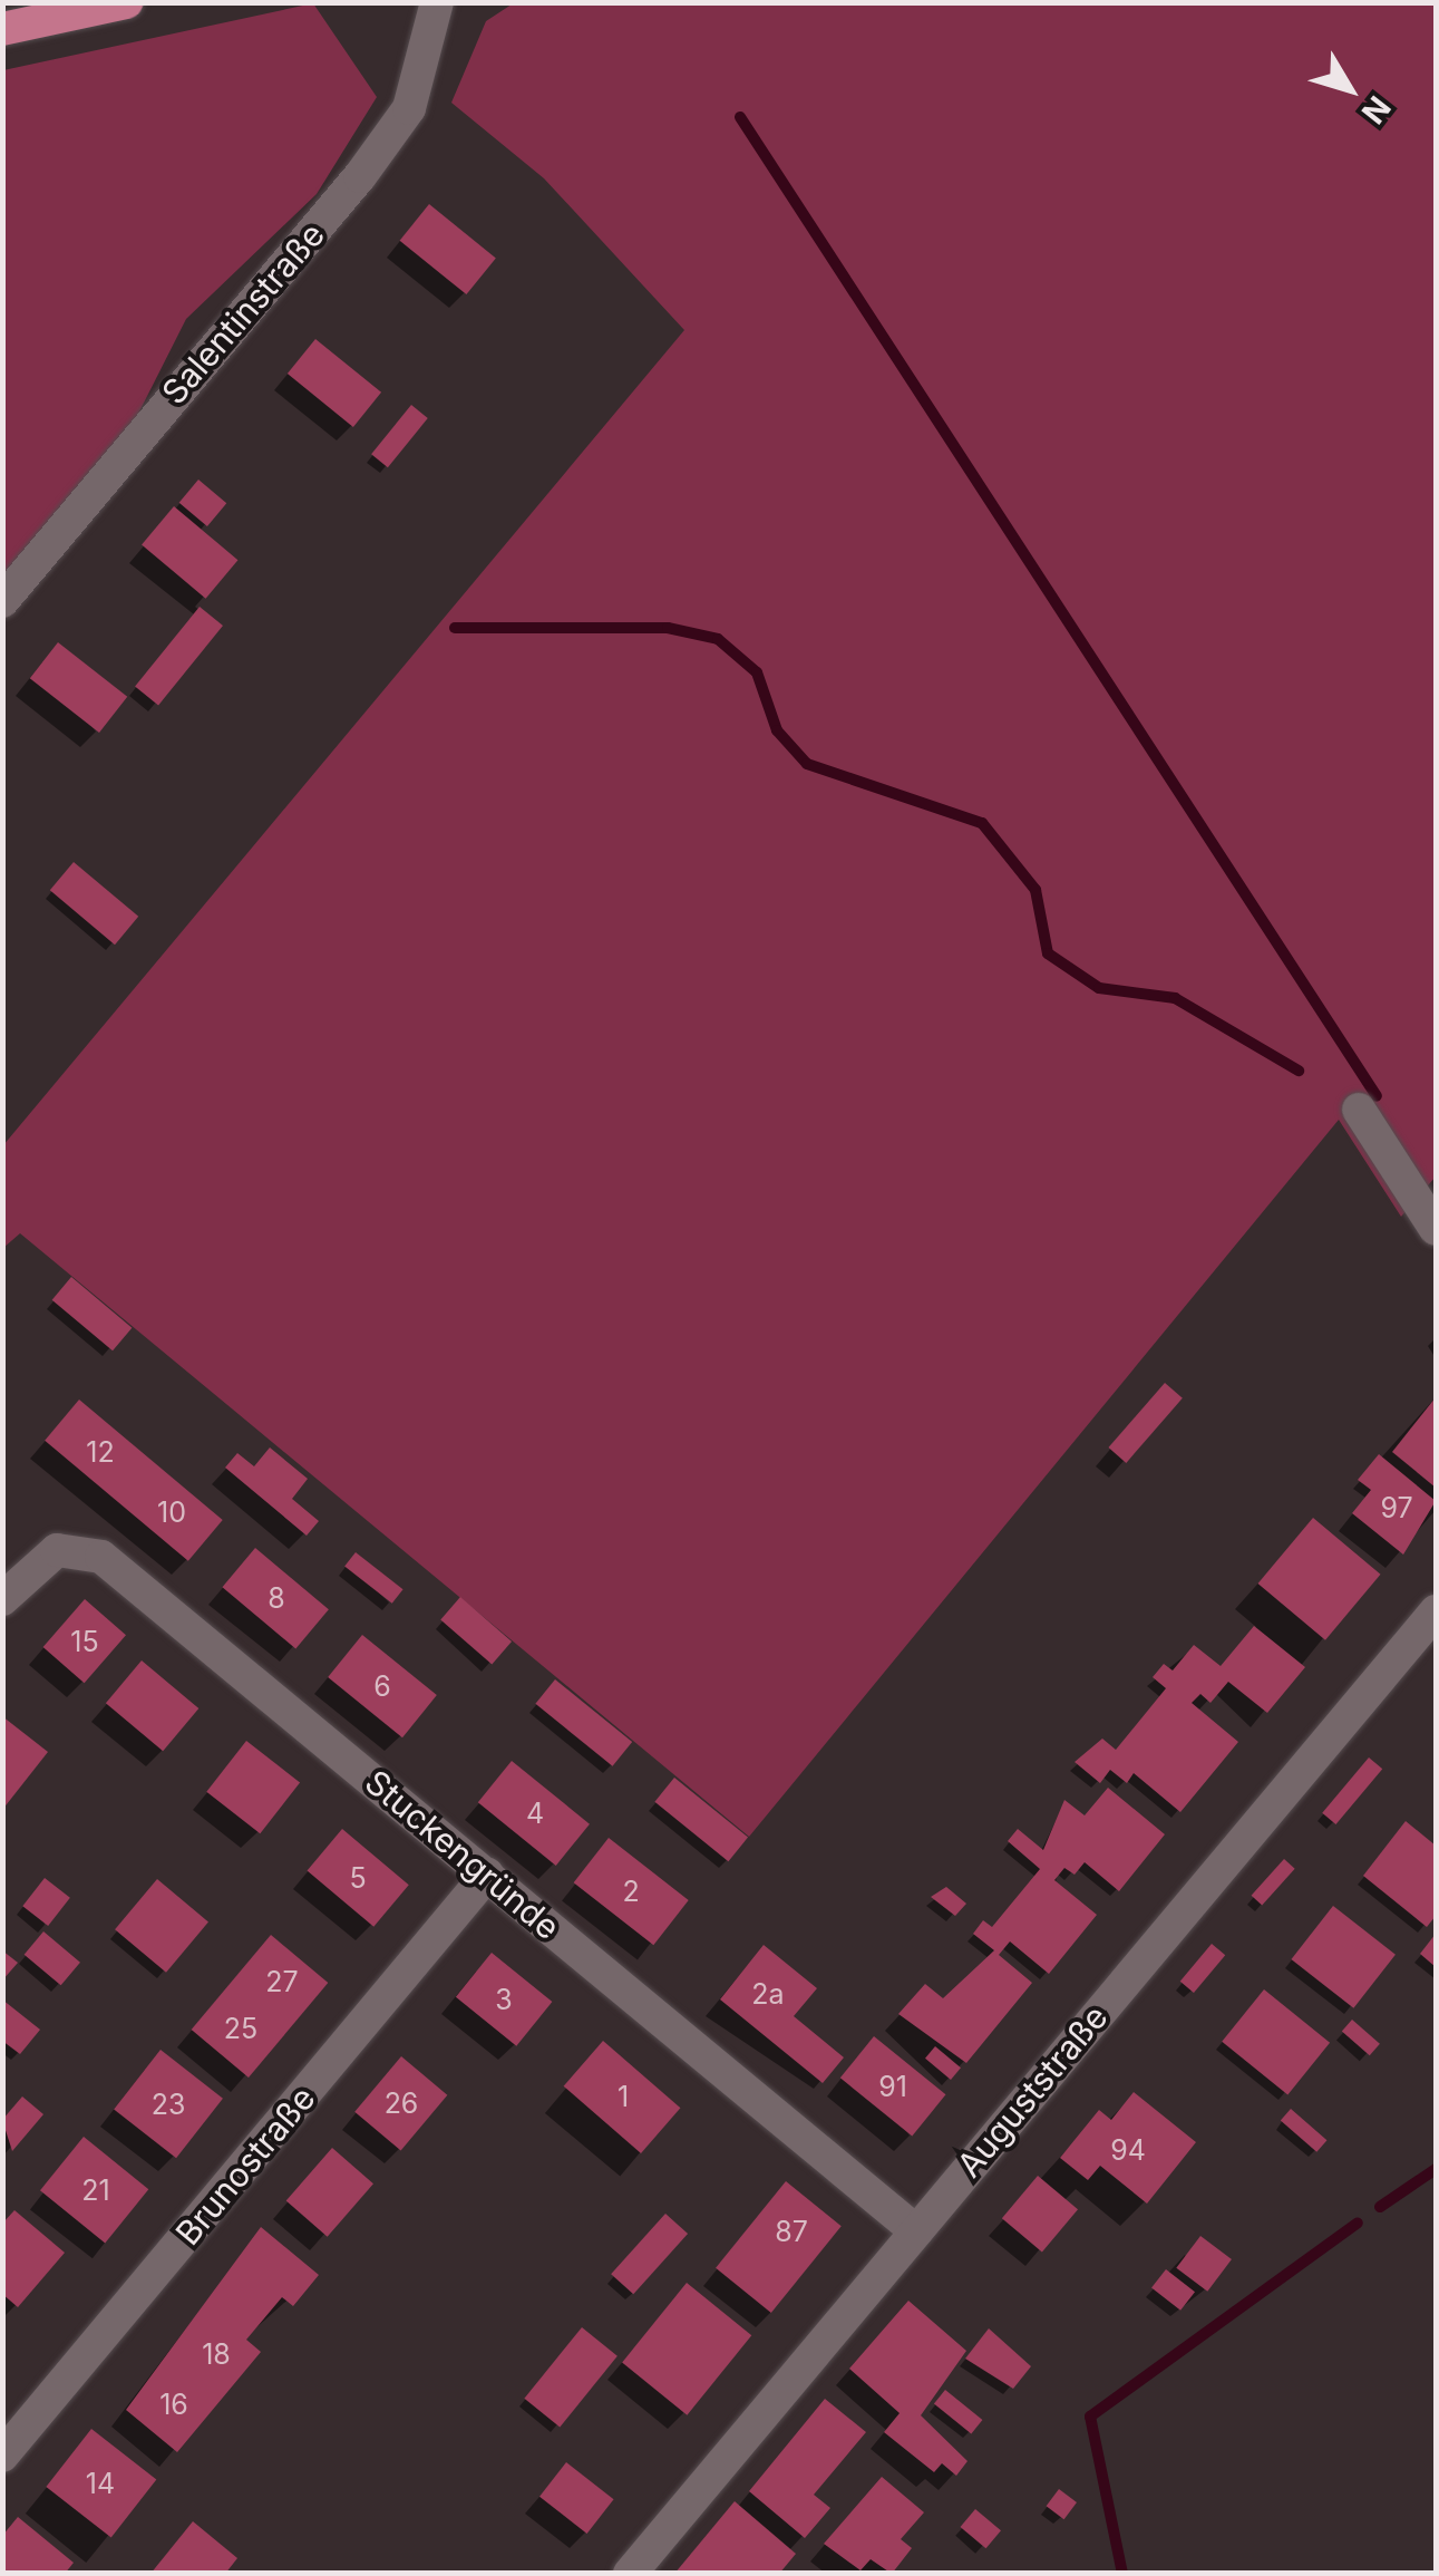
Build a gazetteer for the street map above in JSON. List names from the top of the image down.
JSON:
{
  "streets": {
    "street": [
      "Salentinstraße",
      "Stuckengründe",
      "Auguststraße",
      "Brunostraße"
    ]
  },
  "crossings": [
    ["Stuckengründe", "Auguststraße"],
    ["Stuckengründe", "Brunostraße"]
  ],
  "house_numbers": [
    "12",
    "97",
    "10",
    "8",
    "15",
    "6",
    "4",
    "5",
    "2",
    "27",
    "2a",
    "3",
    "25",
    "91",
    "1",
    "26",
    "23",
    "94",
    "21",
    "87",
    "18",
    "16",
    "14"
  ],
  "north": "bottom right"
}
